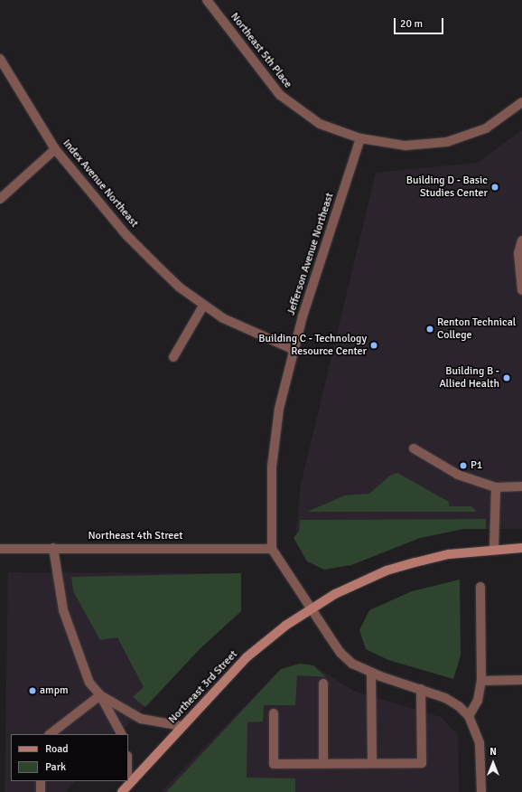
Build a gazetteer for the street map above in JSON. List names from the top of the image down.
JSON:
{
  "streets": {
    "main road": ["Northeast 3rd Street"],
    "street": [
      "Northeast 5th Place",
      "Index Avenue Northeast",
      "Jefferson Avenue Northeast",
      "Northeast 4th Street"
    ]
  },
  "crossings": [
    ["Northeast 5th Place", "Jefferson Avenue Northeast"],
    ["Index Avenue Northeast", "Jefferson Avenue Northeast"],
    ["Jefferson Avenue Northeast", "Northeast 4th Street"]
  ],
  "places": [
    "Building D - Basic Studies Center",
    "Renton Technical College",
    "Building C - Technology Resource Center",
    "Building B - Allied Health",
    "P1",
    "ampm"
  ],
  "legend": ["Road", "Park"],
  "scale_bar": "20 m",
  "north": "top"
}
